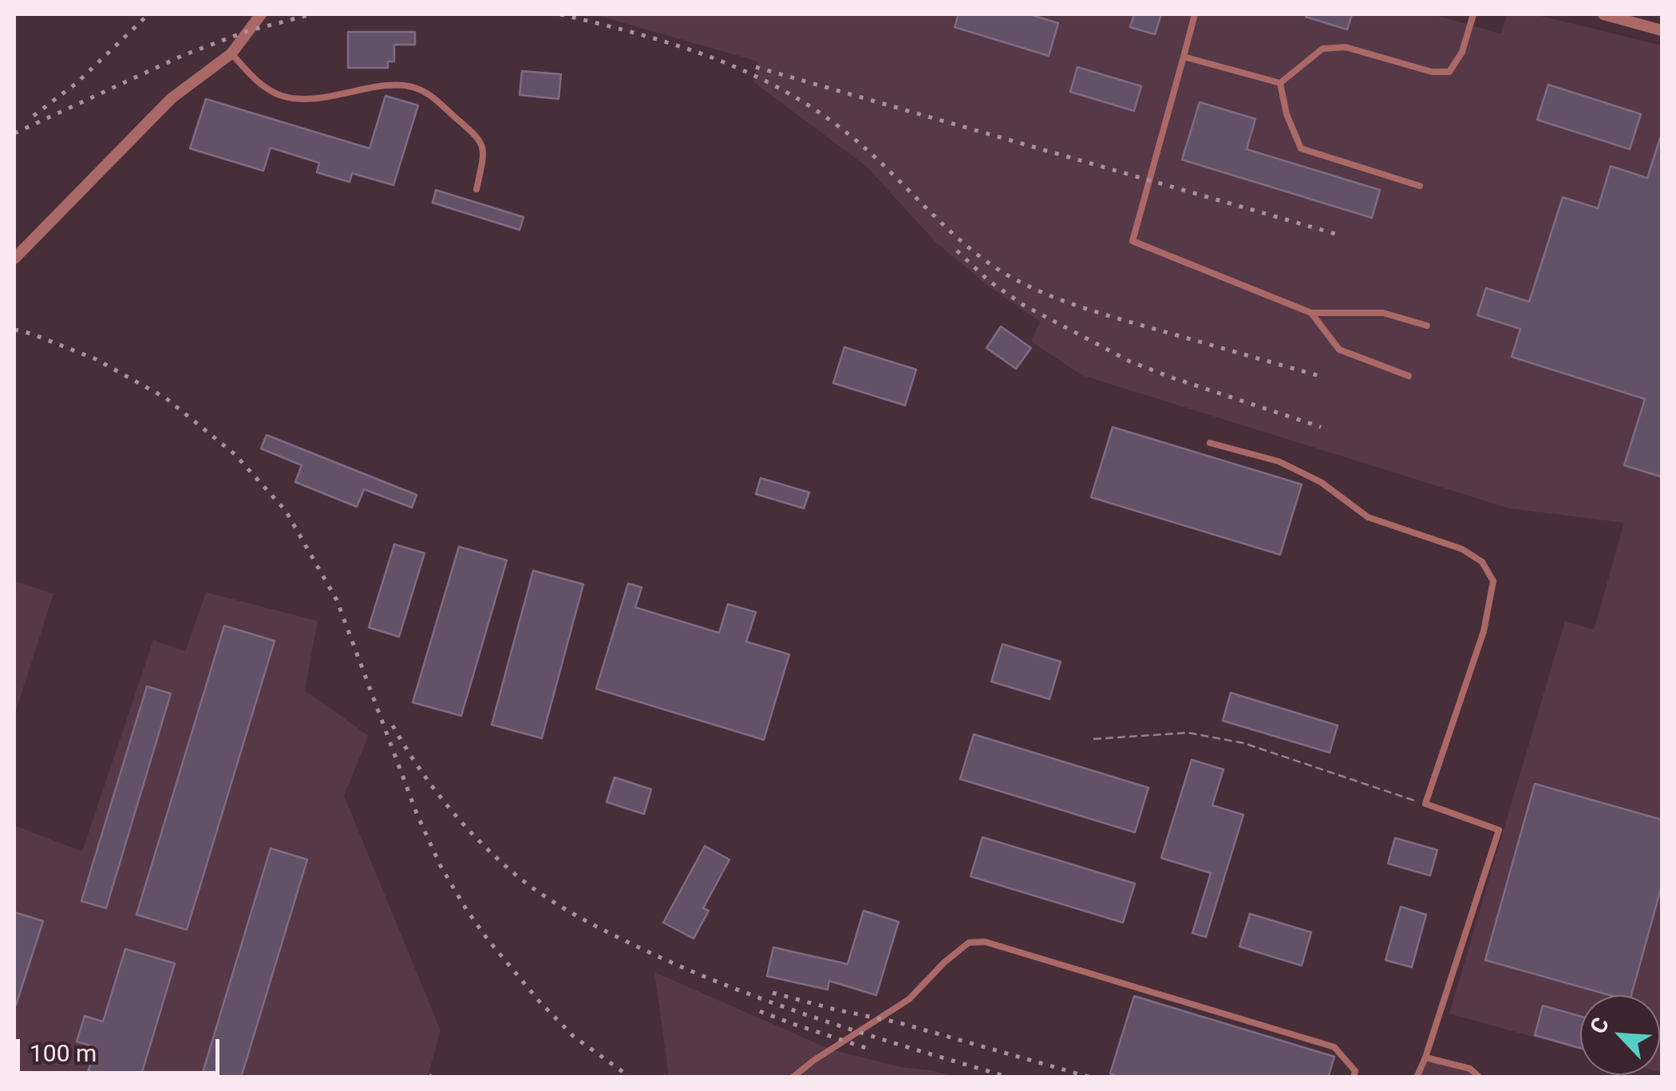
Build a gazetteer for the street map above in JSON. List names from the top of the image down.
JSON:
{
  "scale_bar": "100 m",
  "north": "top left"
}
